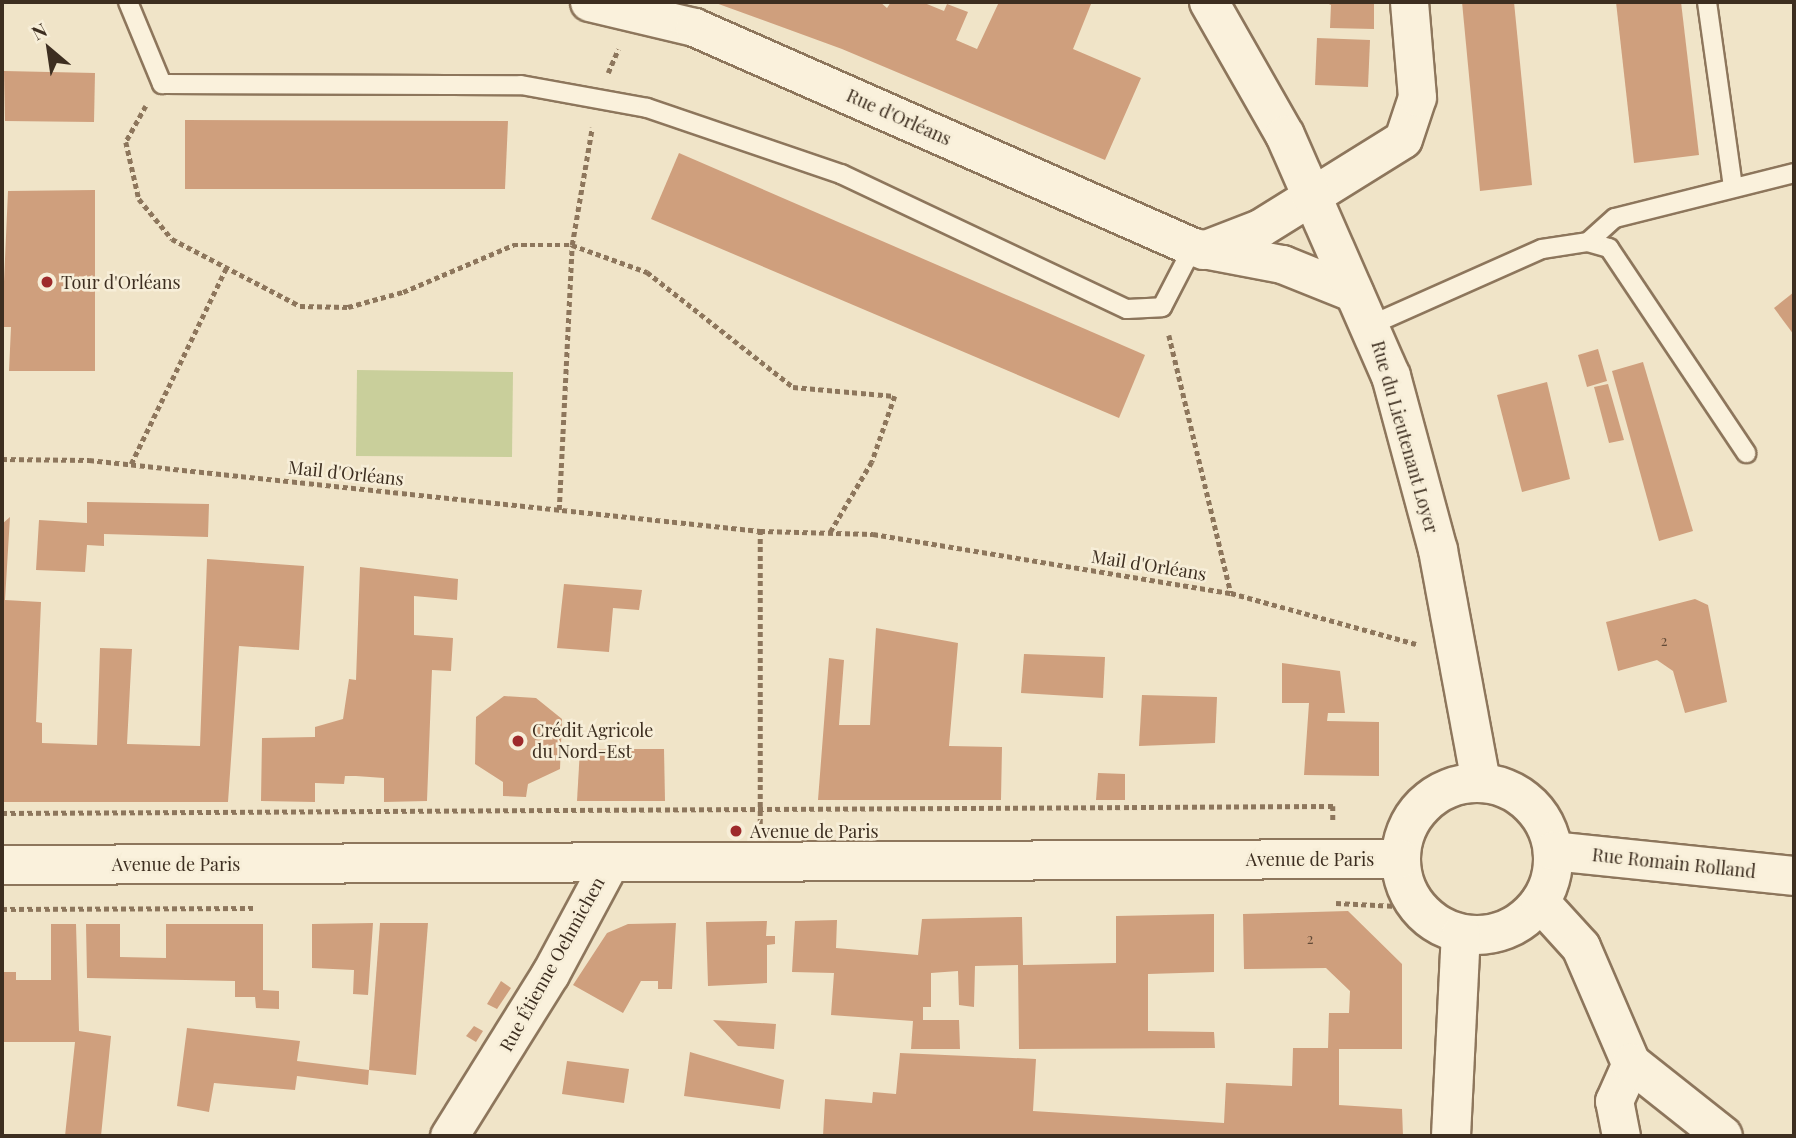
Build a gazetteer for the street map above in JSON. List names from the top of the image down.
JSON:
{
  "streets": {
    "main road": ["Rue du Lieutenant Loyer", "Avenue de Paris", "Rue Romain Rolland"],
    "street": ["Rue d'Orléans", "Rue Étienne Oehmichen"],
    "path": ["Mail d'Orléans"]
  },
  "crossings": [
    ["Rue d'Orléans", "Rue du Lieutenant Loyer"],
    ["Rue du Lieutenant Loyer", "Mail d'Orléans"],
    ["Rue du Lieutenant Loyer", "Avenue de Paris"],
    ["Rue du Lieutenant Loyer", "Rue Romain Rolland"],
    ["Avenue de Paris", "Rue Romain Rolland"],
    ["Avenue de Paris", "Rue Étienne Oehmichen"]
  ],
  "places": ["Tour d'Orléans", "Crédit Agricole du Nord-Est", "Avenue de Paris"],
  "house_numbers": ["2", "2"],
  "north": "top left"
}
